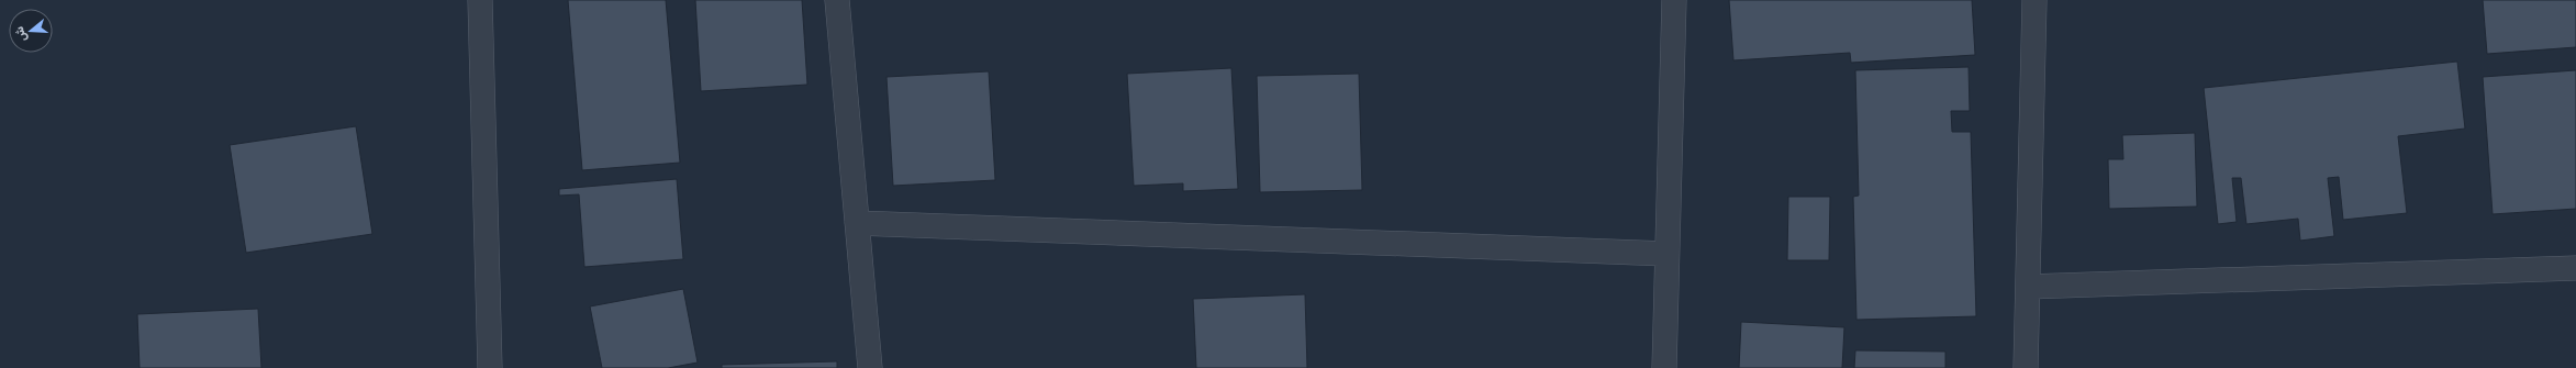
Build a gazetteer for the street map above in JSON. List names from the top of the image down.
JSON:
{
  "north": "left"
}
